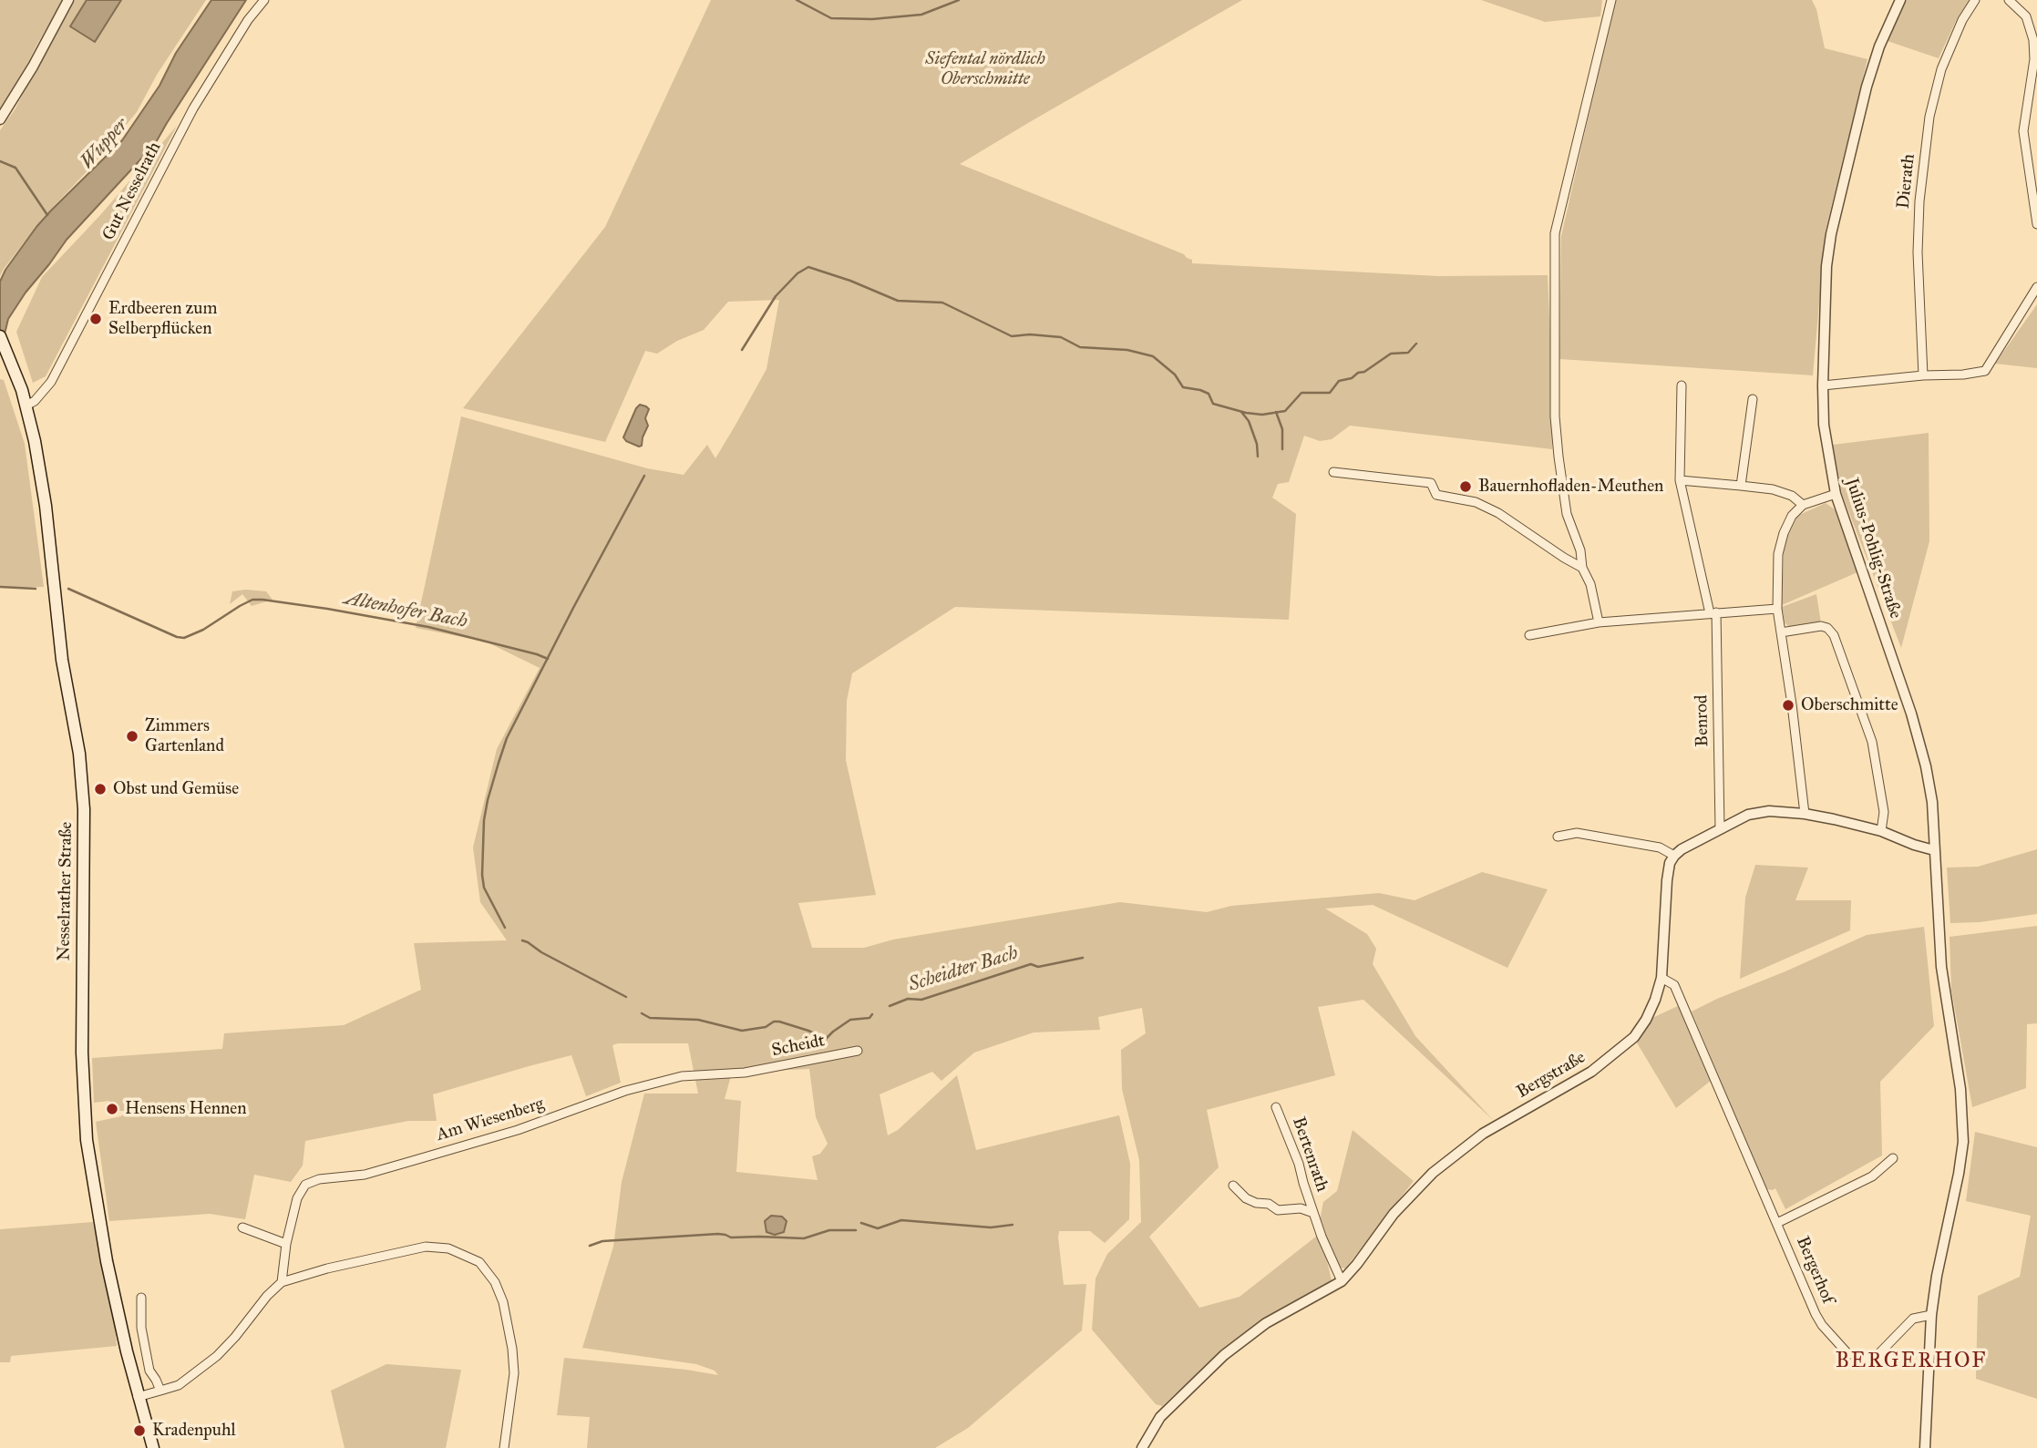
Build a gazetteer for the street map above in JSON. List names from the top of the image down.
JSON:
{
  "streets": {
    "main road": ["Nesselrather Straße"],
    "street": [
      "Dierath",
      "Gut Nesselrath",
      "Julius-Pohlig-Straße",
      "Benrod",
      "Scheidt",
      "Bergstraße",
      "Am Wiesenberg",
      "Bertenrath",
      "Bergerhof"
    ]
  },
  "crossings": [
    ["Gut Nesselrath", "Nesselrather Straße"],
    ["Julius-Pohlig-Straße", "Bergerhof"],
    ["Scheidt", "Am Wiesenberg"],
    ["Bergstraße", "Bertenrath"]
  ],
  "districts": ["BERGERHOF"],
  "water": ["Wupper", "Altenhofer Bach", "Scheidter Bach"],
  "parks": ["Siefental nördlich Oberschmitte"],
  "places": [
    "Erdbeeren zum Selberpflücken",
    "Bauernhofladen-Meuthen",
    "Oberschmitte",
    "Zimmers Gartenland",
    "Obst und Gemüse",
    "Hensens Hennen",
    "Kradenpuhl"
  ]
}
